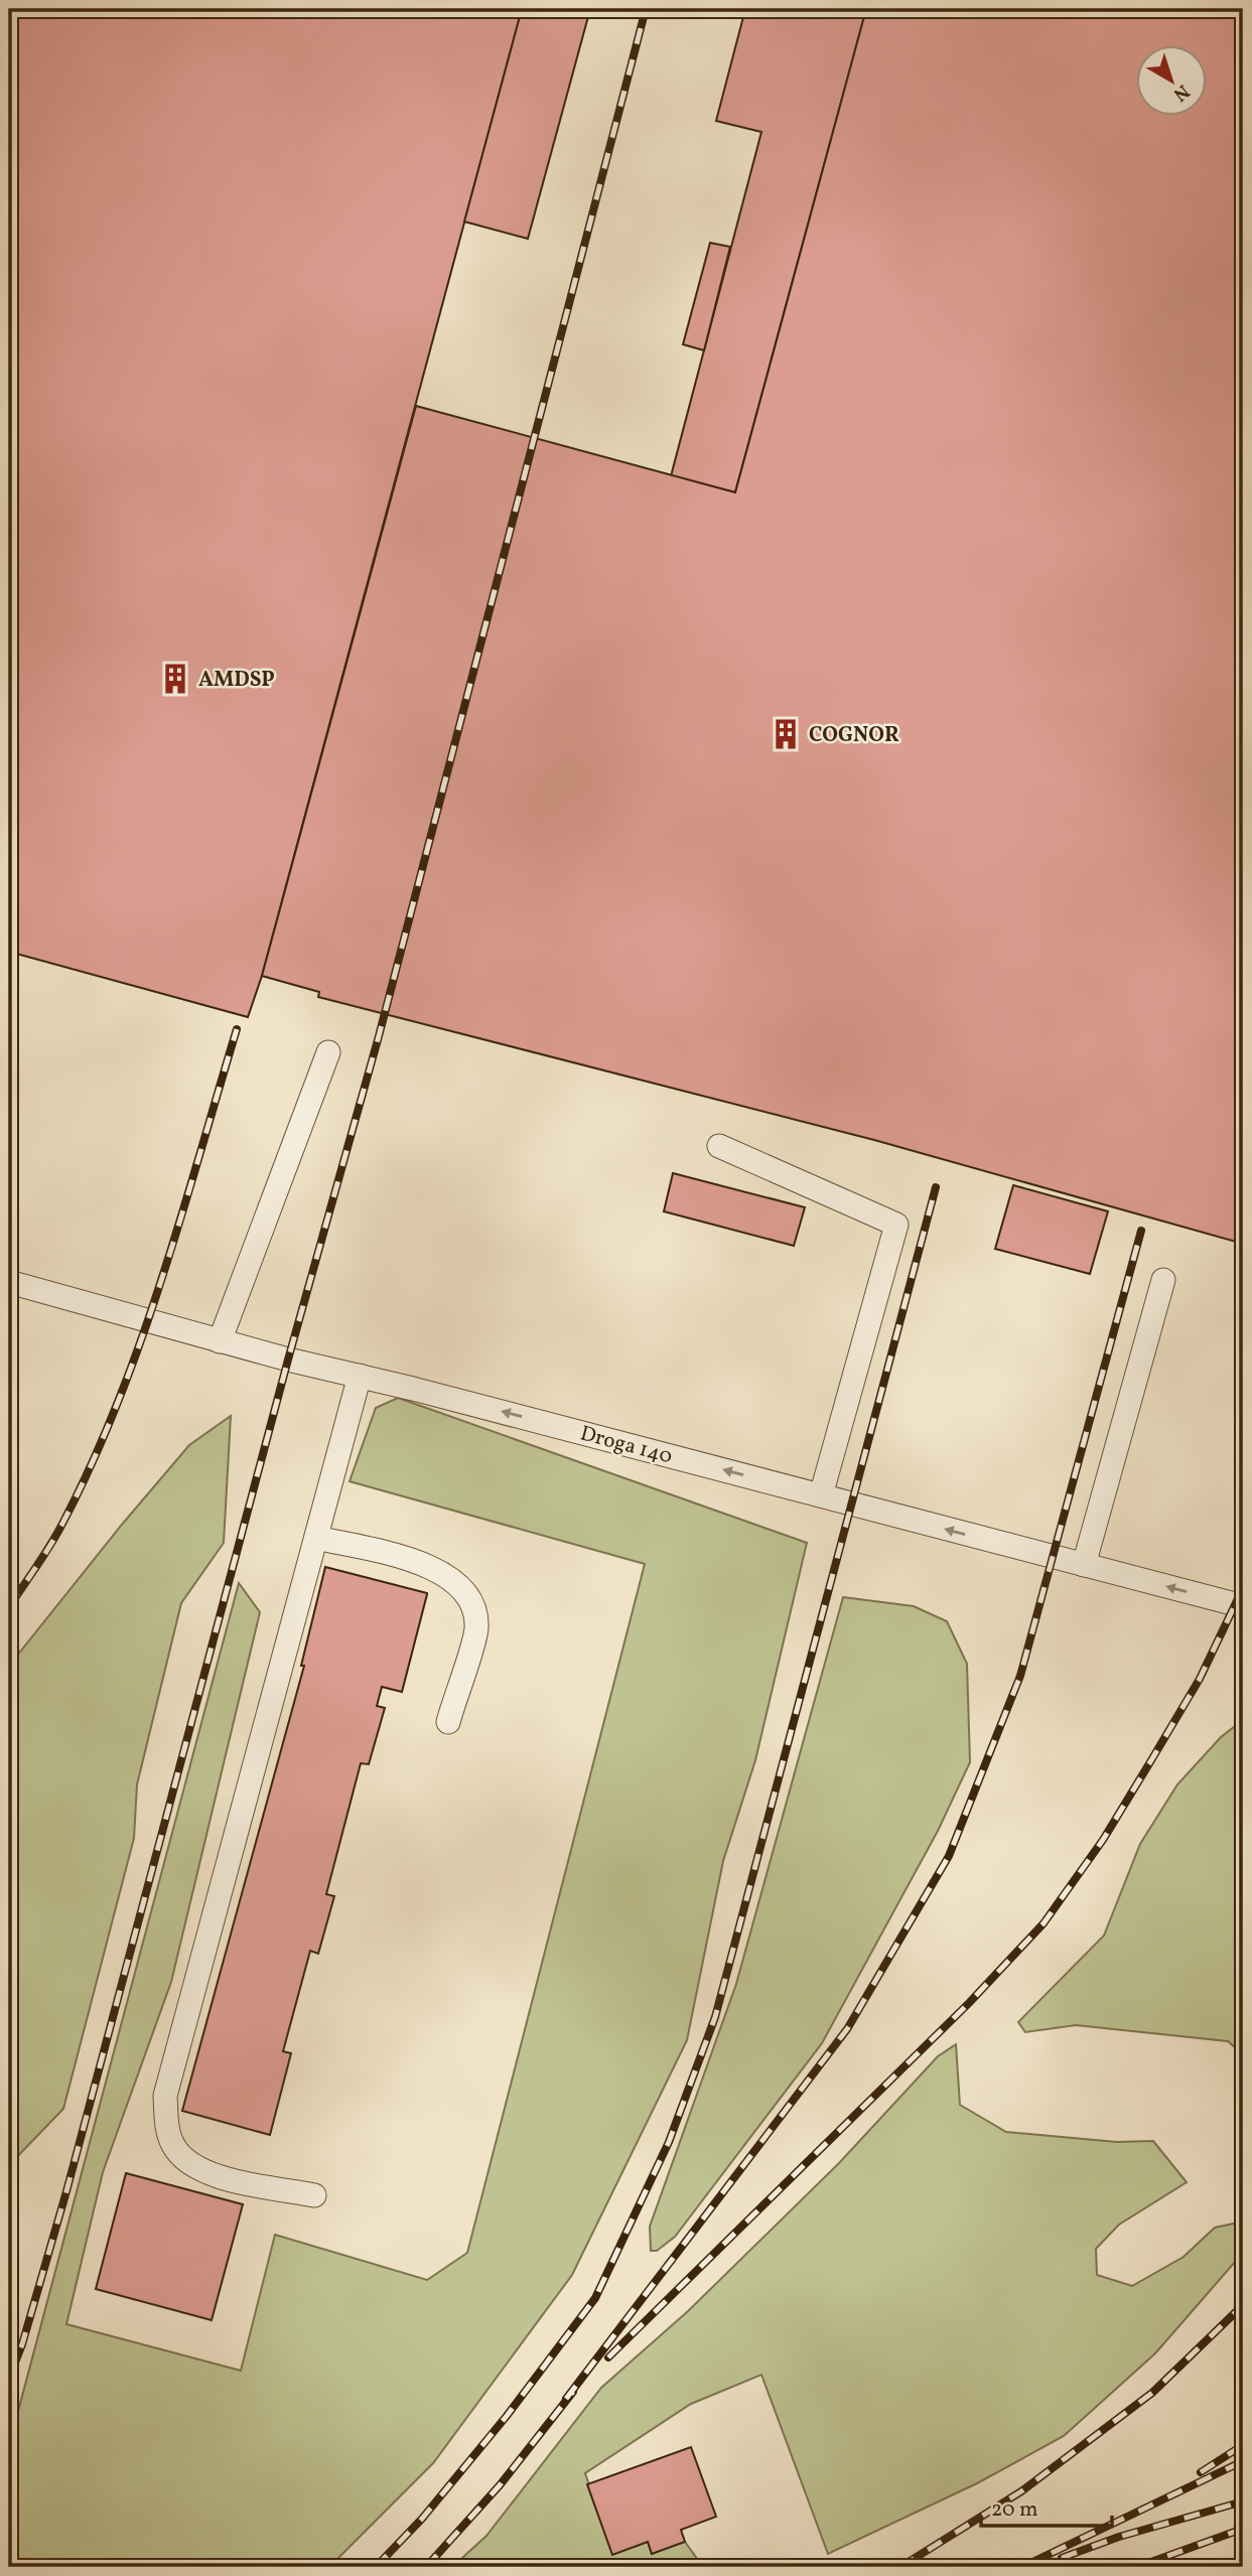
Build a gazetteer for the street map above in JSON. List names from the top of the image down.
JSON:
{
  "streets": {
    "lane": ["Droga 140"]
  },
  "one_way": ["Droga 140"],
  "places": {
    "building": ["AMDSP", "COGNOR"]
  },
  "scale_bar": "20 m",
  "north": "bottom right"
}
